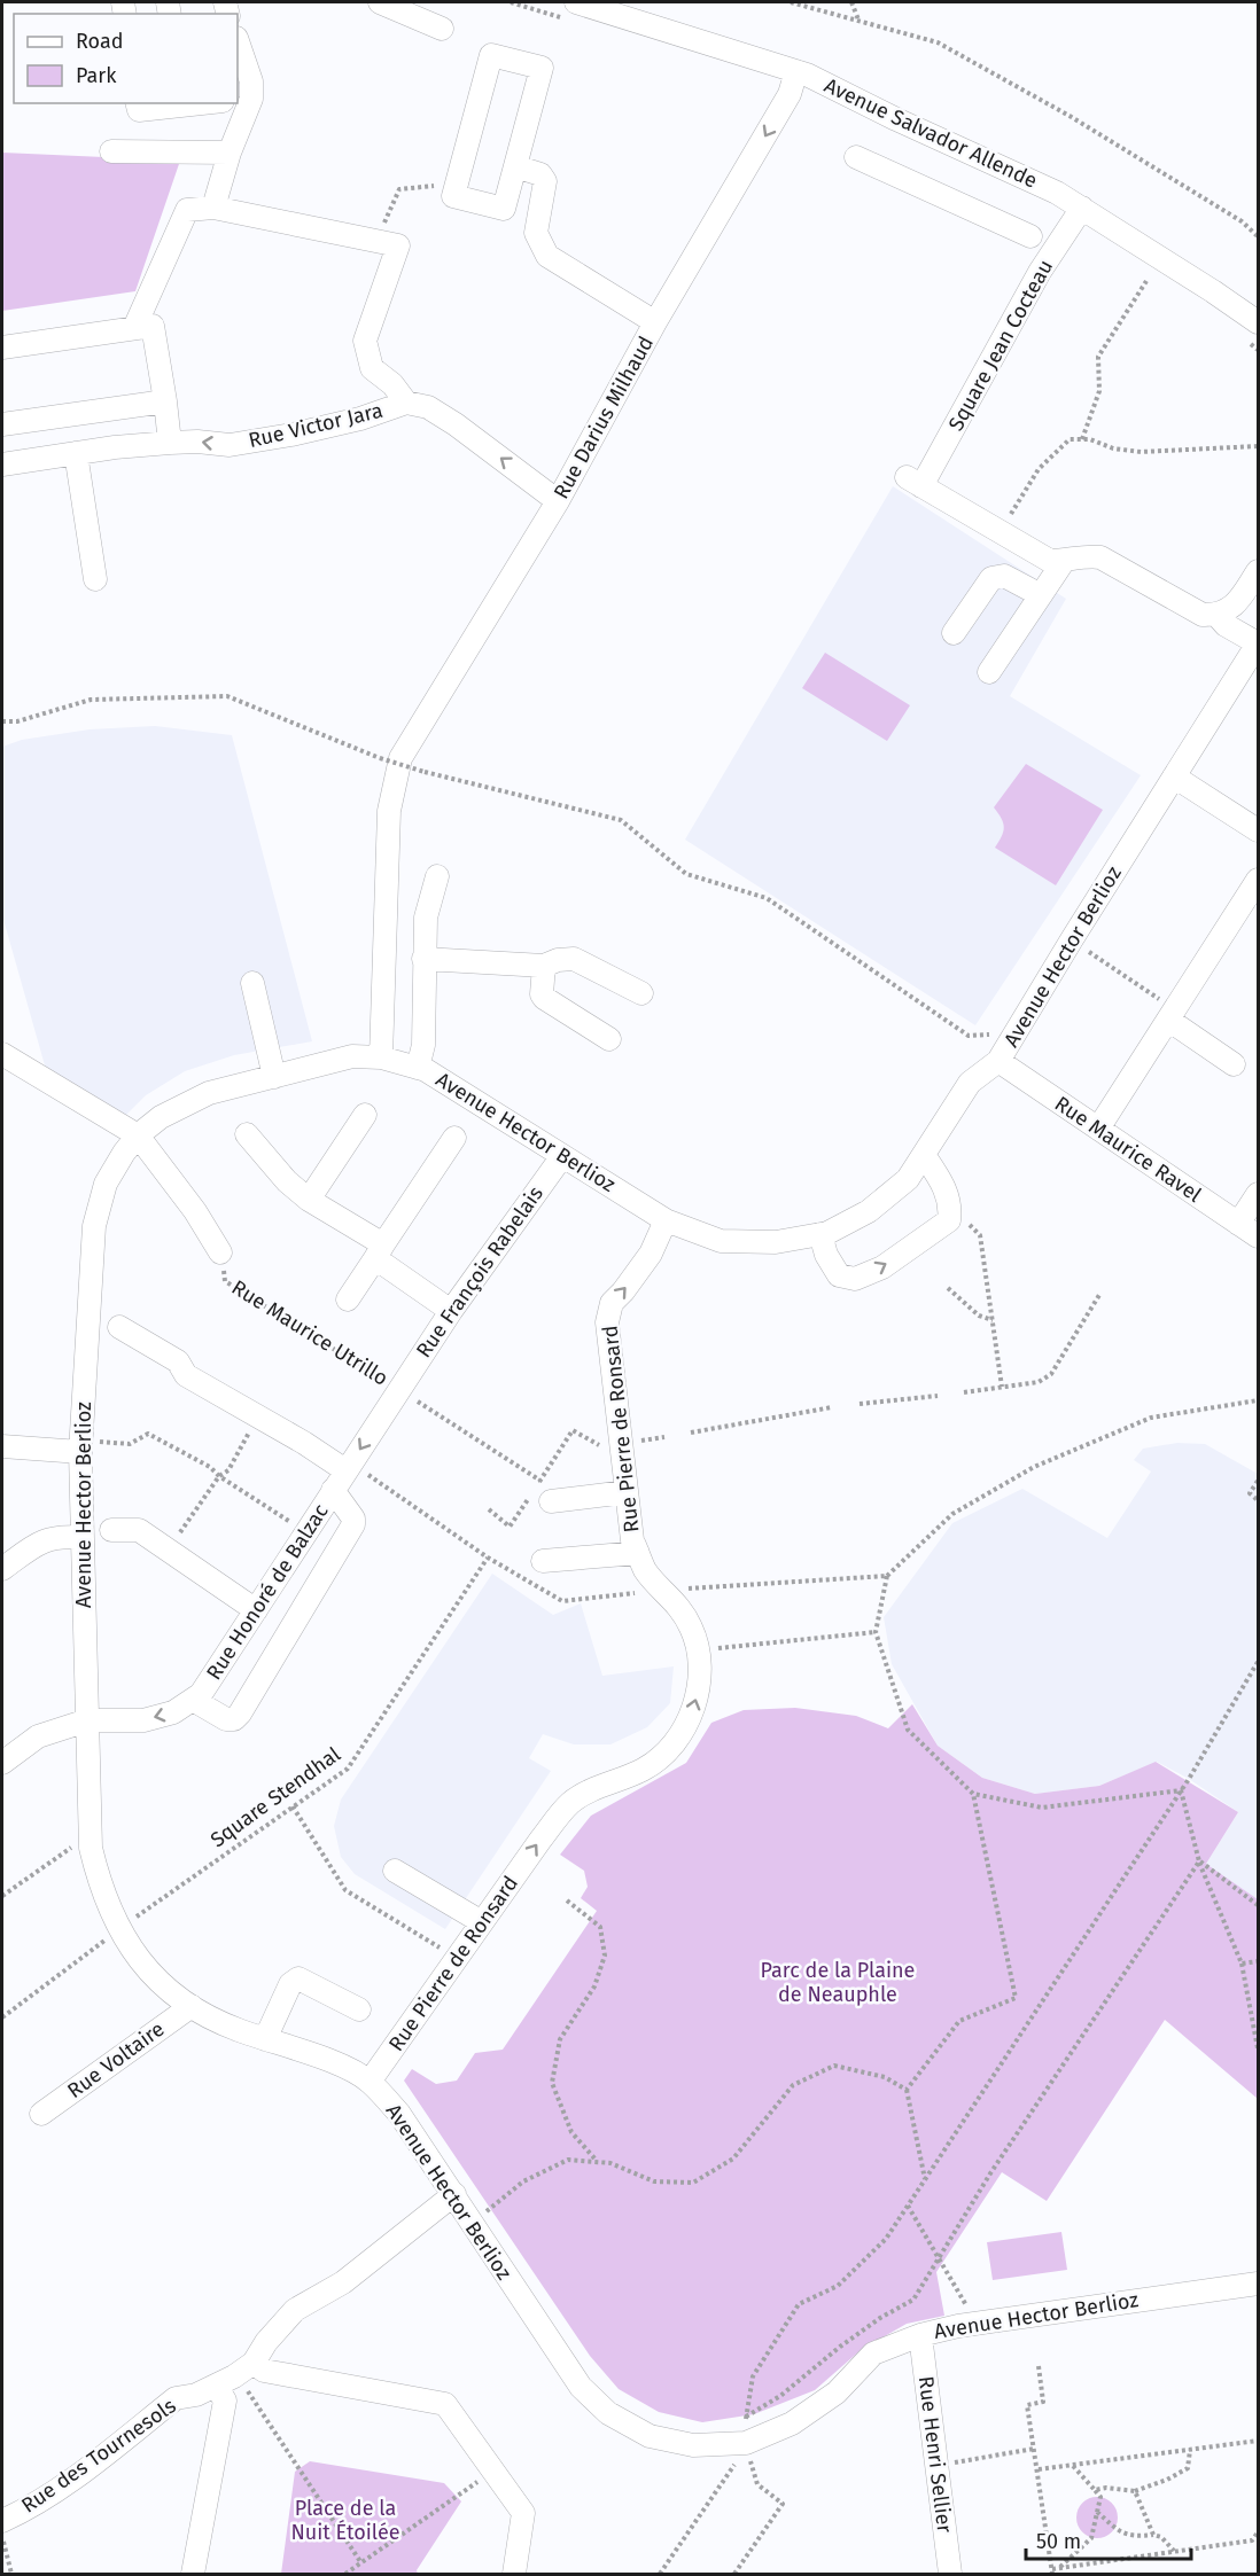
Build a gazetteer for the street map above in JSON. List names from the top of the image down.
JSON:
{
  "streets": {
    "street": [
      "Avenue Salvador Allende",
      "Square Jean Cocteau",
      "Rue Darius Milhaud",
      "Rue Victor Jara",
      "Avenue Hector Berlioz",
      "Rue Maurice Ravel",
      "Rue François Rabelais",
      "Rue Maurice Utrillo",
      "Rue Pierre de Ronsard",
      "Rue Honoré de Balzac",
      "Rue Voltaire",
      "Rue Henri Sellier",
      "Rue des Tournesols"
    ],
    "path": ["Square Stendhal"]
  },
  "crossings": [
    ["Avenue Salvador Allende", "Square Jean Cocteau"],
    ["Avenue Salvador Allende", "Rue Darius Milhaud"],
    ["Rue Darius Milhaud", "Rue Victor Jara"],
    ["Rue Darius Milhaud", "Avenue Hector Berlioz"],
    ["Avenue Hector Berlioz", "Rue Maurice Ravel"],
    ["Avenue Hector Berlioz", "Rue François Rabelais"],
    ["Avenue Hector Berlioz", "Rue Maurice Utrillo"],
    ["Avenue Hector Berlioz", "Rue Pierre de Ronsard"],
    ["Avenue Hector Berlioz", "Rue Honoré de Balzac"],
    ["Avenue Hector Berlioz", "Square Stendhal"],
    ["Avenue Hector Berlioz", "Rue Voltaire"],
    ["Avenue Hector Berlioz", "Rue Henri Sellier"],
    ["Avenue Hector Berlioz", "Rue des Tournesols"],
    ["Rue François Rabelais", "Rue Maurice Utrillo"],
    ["Rue François Rabelais", "Rue Honoré de Balzac"],
    ["Rue Maurice Utrillo", "Rue Honoré de Balzac"]
  ],
  "one_way": ["Rue Victor Jara", "Rue Pierre de Ronsard"],
  "parks": ["Parc de la Plaine de Neauphle", "Place de la Nuit Étoilée"],
  "legend": ["Road", "Park"],
  "scale_bar": "50 m"
}
